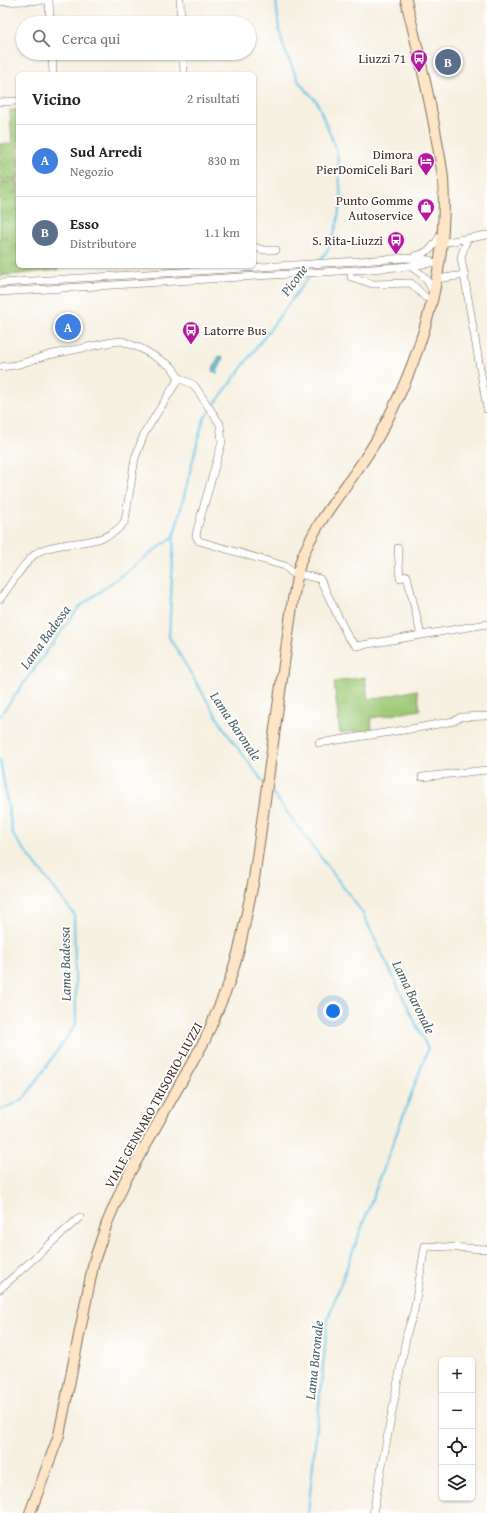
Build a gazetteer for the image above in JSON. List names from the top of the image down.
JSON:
{
  "streets": {
    "main road": ["VIALE GENNARO TRISORIO-LIUZZI"]
  },
  "water": ["Picone", "Lama Badessa", "Lama Baronale"],
  "places": {
    "bus stop": ["Liuzzi 71", "S. Rita-Liuzzi", "Latorre Bus"],
    "hotel": ["Dimora PierDomiCeli Bari"],
    "shop": ["Punto Gomme Autoservice"]
  },
  "page": {
    "search": "Cerca qui",
    "pins": ["B", "A"],
    "heading": ["Vicino", "2 risultati"],
    "list": [
      {
        "mark": "A",
        "name": "Sud Arredi",
        "note": "Negozio",
        "value": "830 m"
      },
      {
        "mark": "B",
        "name": "Esso",
        "note": "Distributore",
        "value": "1.1 km"
      }
    ],
    "map_buttons": ["+", "−"]
  }
}
